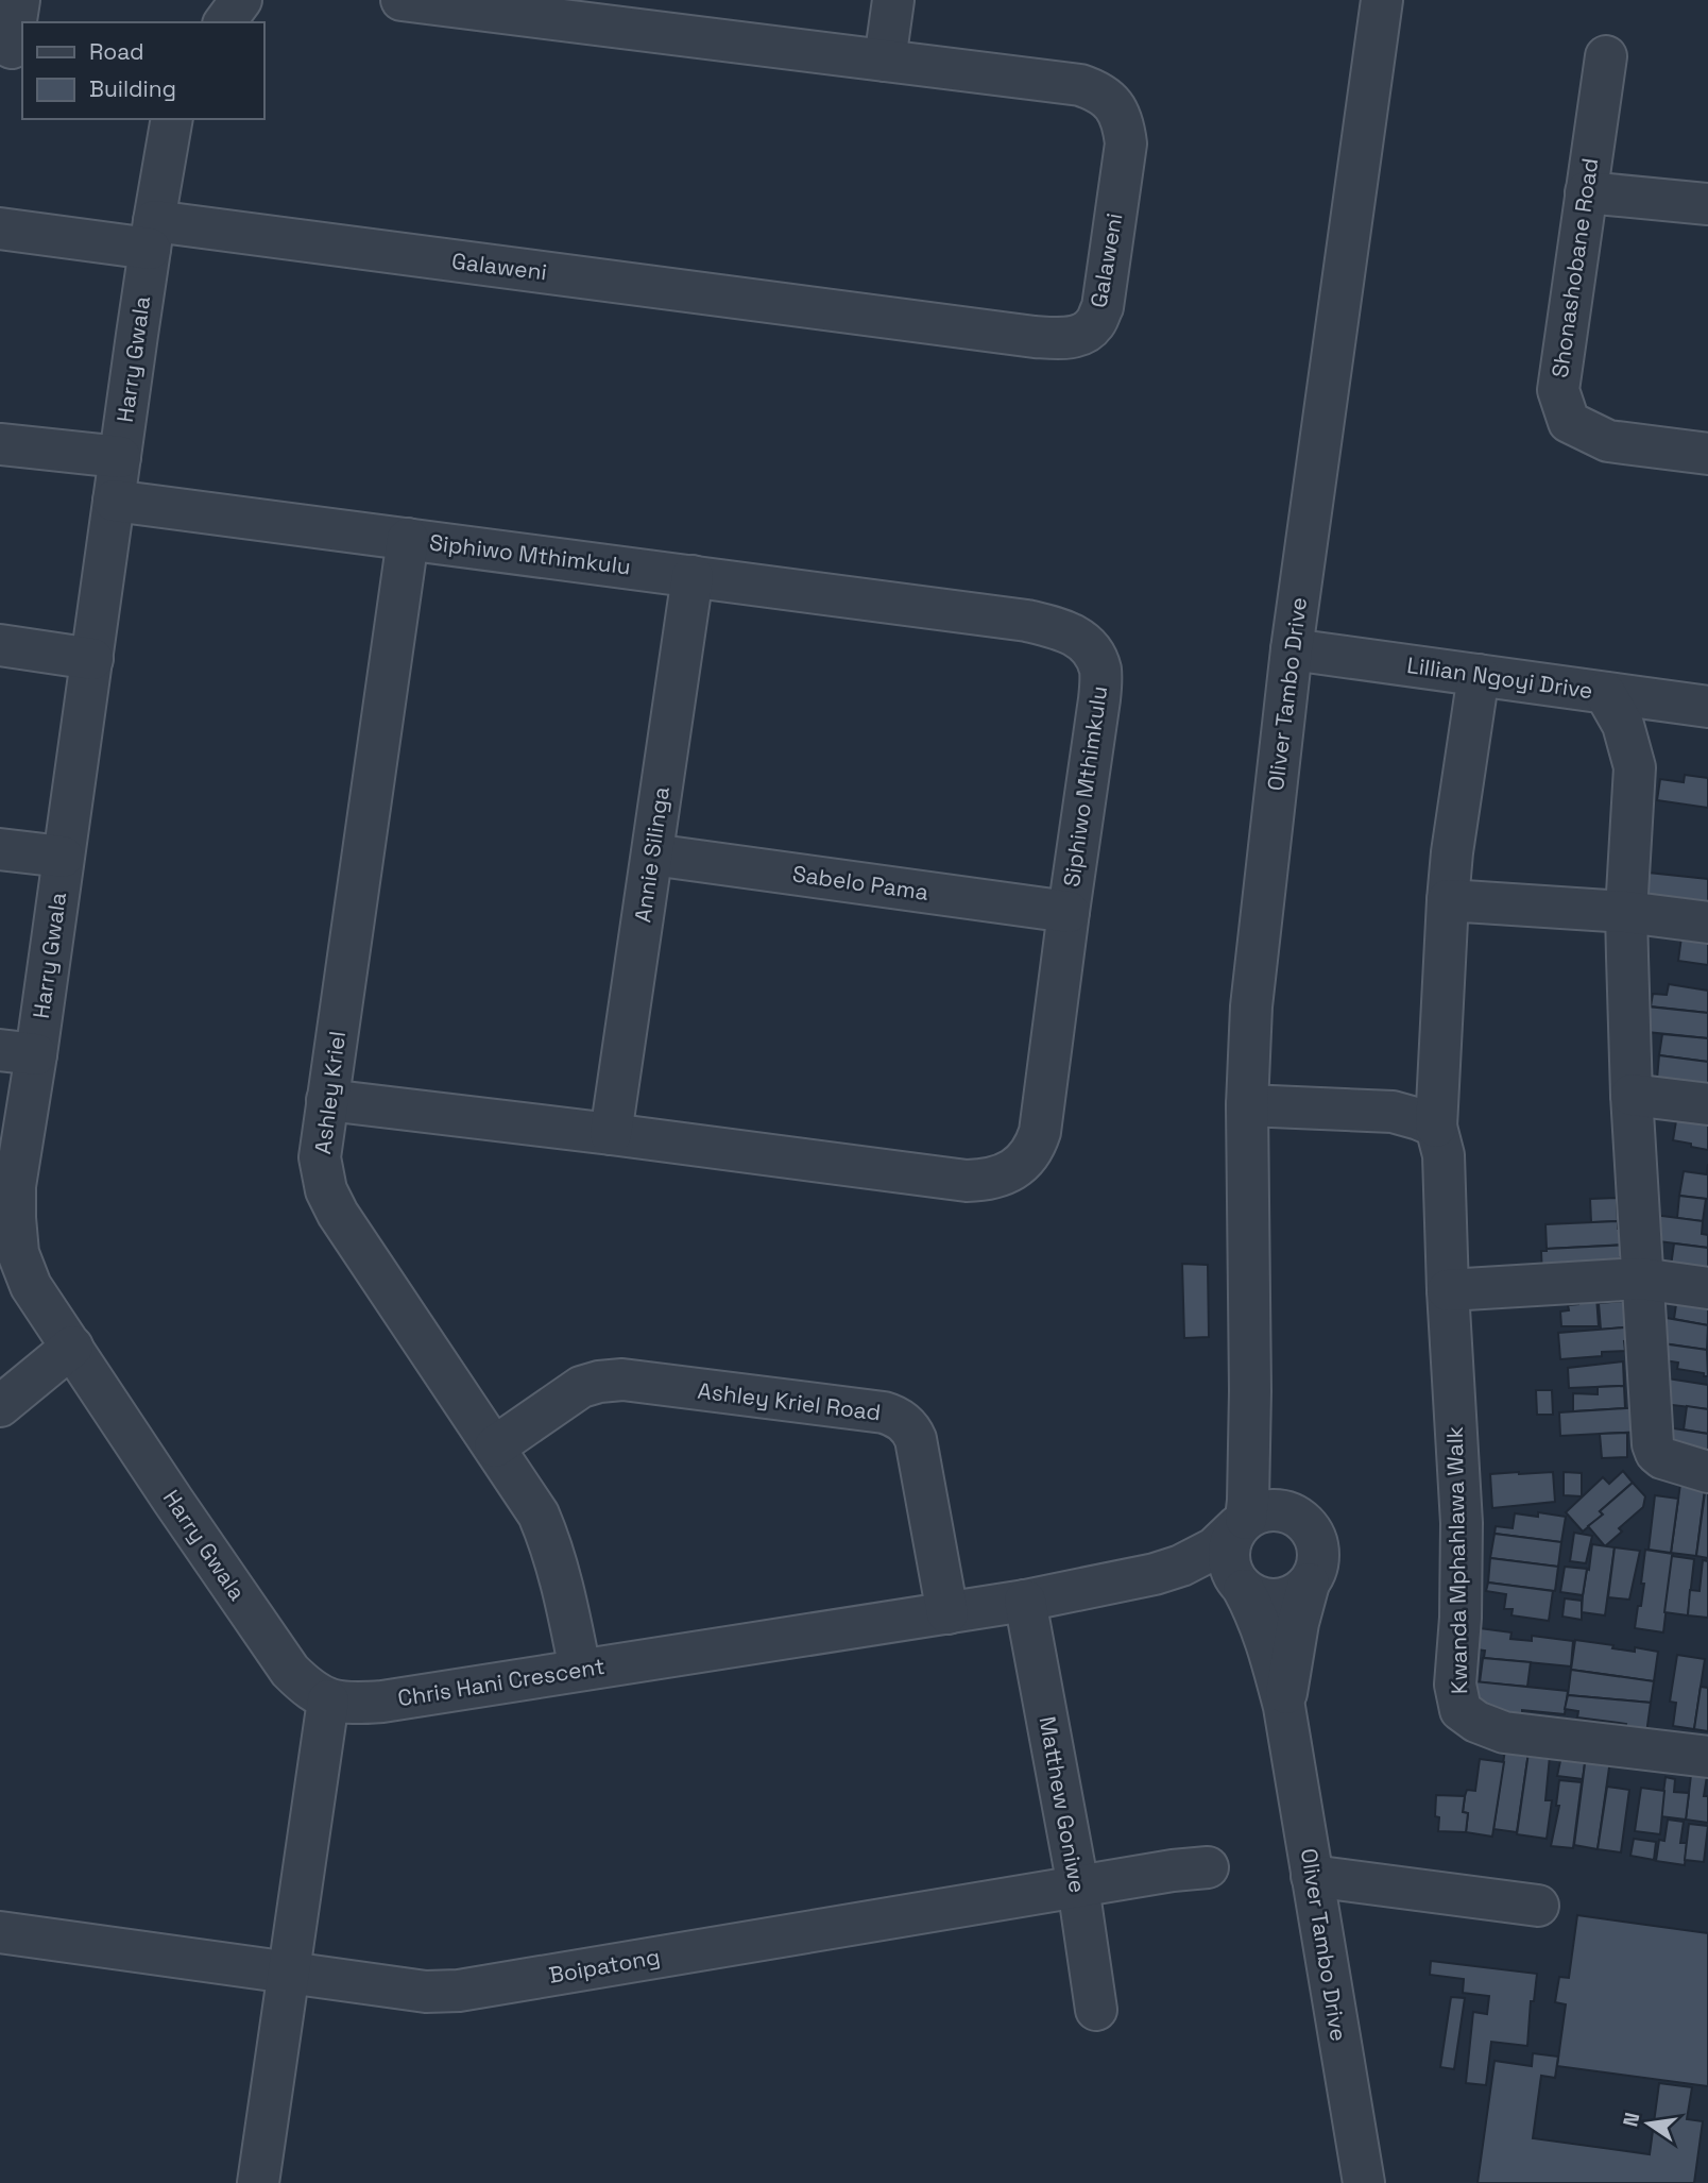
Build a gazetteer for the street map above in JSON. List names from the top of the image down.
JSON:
{
  "streets": {
    "street": [
      "Galaweni",
      "Shonashobane Road",
      "Harry Gwala",
      "Siphiwo Mthimkulu",
      "Lillian Ngoyi Drive",
      "Oliver Tambo Drive",
      "Annie Silinga",
      "Sabelo Pama",
      "Ashley Kriel",
      "Ashley Kriel Road",
      "Kwanda Mphahlawa Walk",
      "Chris Hani Crescent",
      "Matthew Goniwe",
      "Boipatong"
    ]
  },
  "crossings": [
    ["Galaweni", "Harry Gwala"],
    ["Harry Gwala", "Siphiwo Mthimkulu"],
    ["Harry Gwala", "Chris Hani Crescent"],
    ["Siphiwo Mthimkulu", "Annie Silinga"],
    ["Siphiwo Mthimkulu", "Sabelo Pama"],
    ["Siphiwo Mthimkulu", "Ashley Kriel"],
    ["Lillian Ngoyi Drive", "Oliver Tambo Drive"],
    ["Lillian Ngoyi Drive", "Kwanda Mphahlawa Walk"],
    ["Oliver Tambo Drive", "Chris Hani Crescent"],
    ["Annie Silinga", "Sabelo Pama"],
    ["Ashley Kriel", "Ashley Kriel Road"],
    ["Ashley Kriel", "Chris Hani Crescent"],
    ["Ashley Kriel Road", "Chris Hani Crescent"],
    ["Chris Hani Crescent", "Matthew Goniwe"],
    ["Matthew Goniwe", "Boipatong"]
  ],
  "legend": ["Road", "Building"],
  "north": "left"
}
